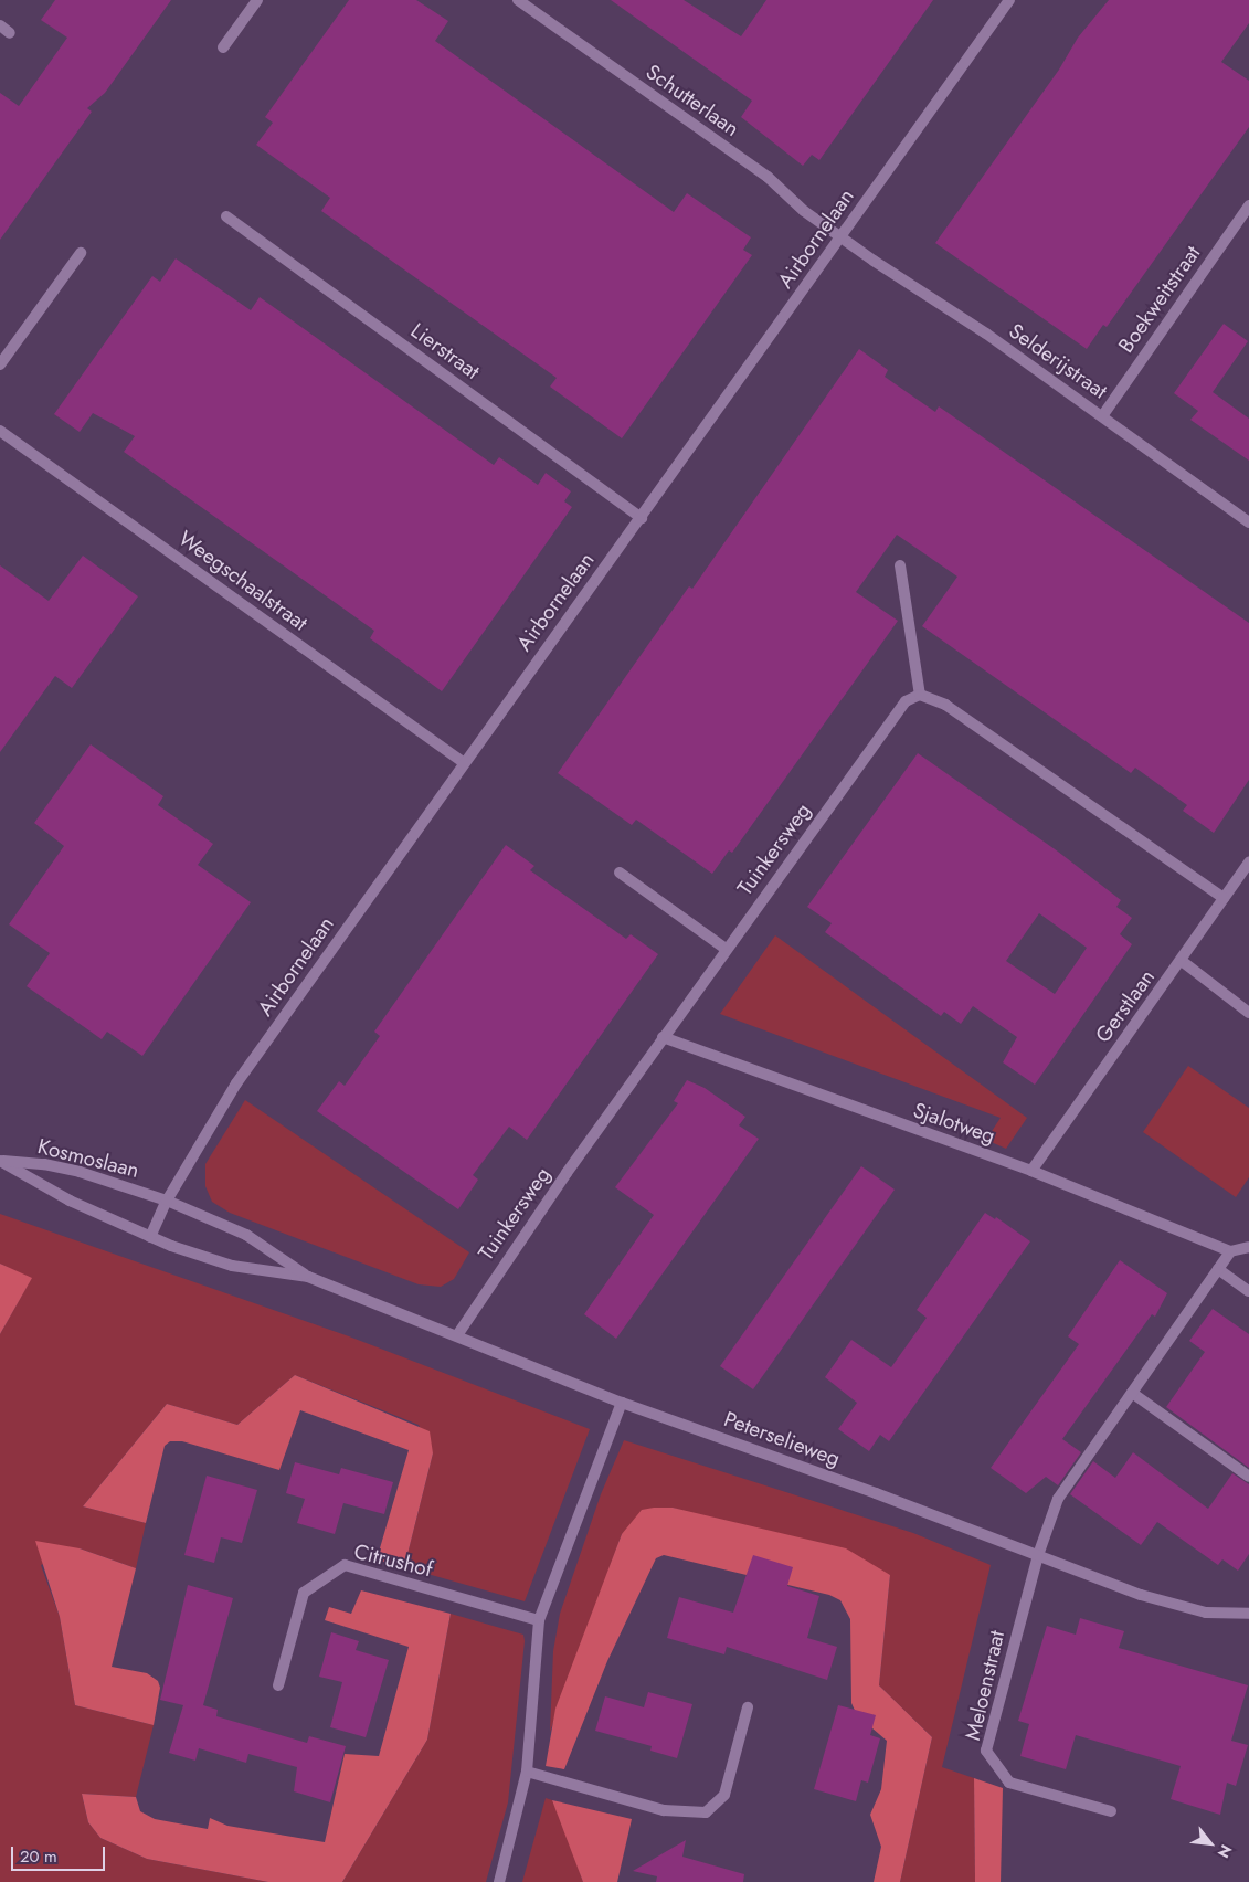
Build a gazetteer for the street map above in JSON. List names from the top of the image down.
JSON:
{
  "streets": {
    "street": [
      "Schutterlaan",
      "Airbornelaan",
      "Boekweitstraat",
      "Lierstraat",
      "Selderijstraat",
      "Weegschaalstraat",
      "Tuinkersweg",
      "Gerstlaan",
      "Sjalotweg",
      "Kosmoslaan",
      "Peterselieweg",
      "Citrushof",
      "Meloenstraat"
    ]
  },
  "crossings": [
    ["Schutterlaan", "Airbornelaan"],
    ["Schutterlaan", "Selderijstraat"],
    ["Airbornelaan", "Lierstraat"],
    ["Airbornelaan", "Selderijstraat"],
    ["Airbornelaan", "Weegschaalstraat"],
    ["Airbornelaan", "Kosmoslaan"],
    ["Airbornelaan", "Peterselieweg"],
    ["Boekweitstraat", "Selderijstraat"],
    ["Tuinkersweg", "Sjalotweg"],
    ["Tuinkersweg", "Peterselieweg"],
    ["Gerstlaan", "Sjalotweg"],
    ["Kosmoslaan", "Peterselieweg"],
    ["Peterselieweg", "Meloenstraat"]
  ],
  "scale_bar": "20 m",
  "north": "bottom right"
}
